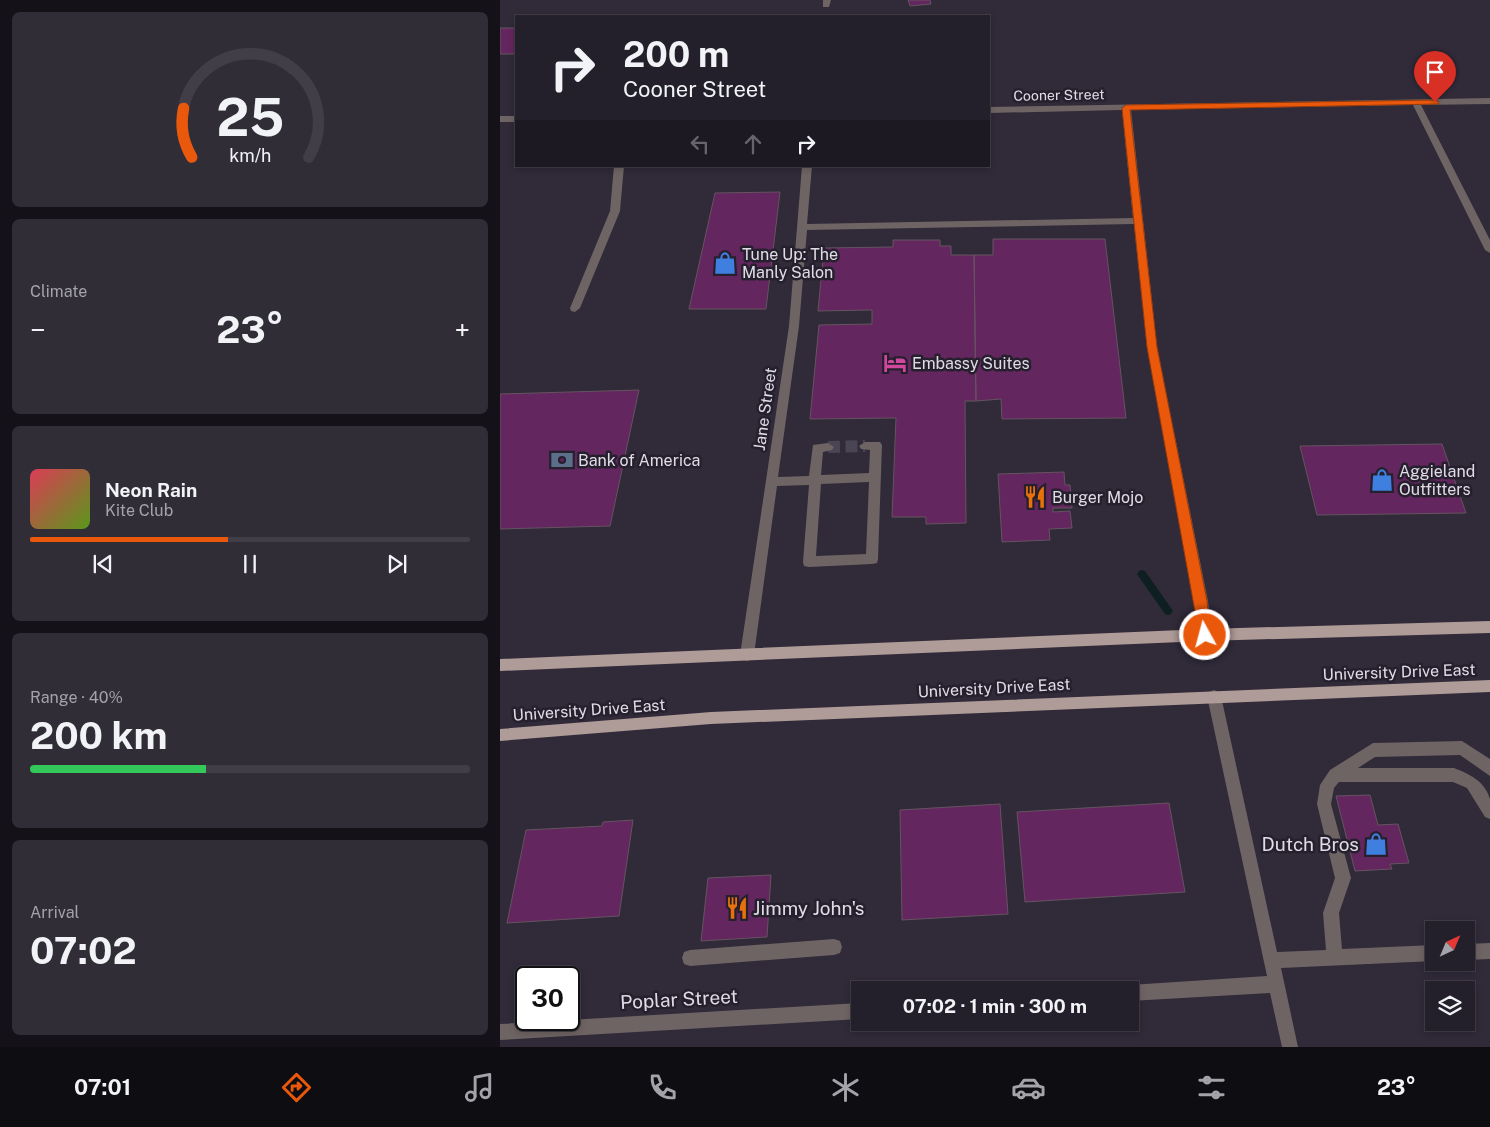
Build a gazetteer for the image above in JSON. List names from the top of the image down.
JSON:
{
  "streets": {
    "main road": ["University Drive East"],
    "street": ["Cooner Street", "Jane Street", "Poplar Street"]
  },
  "places": {
    "shop": ["Tune Up: The Manly Salon", "Aggieland Outfitters", "Dutch Bros"],
    "hotel": ["Embassy Suites"],
    "bank": ["Bank of America"],
    "restaurant": ["Burger Mojo", "Jimmy John's"]
  },
  "north": "top right",
  "page": {
    "turn": ["200 m", "Cooner Street"],
    "tile": [
      "Climate",
      ["Range · 40%", "200 km"],
      ["Arrival", "07:02"]
    ],
    "heat": ["−", "23°", "+"],
    "song": ["Neon Rain", "Kite Club"],
    "limit": "30",
    "trip": "07:02 · 1 min · 300 m",
    "tabs": ["07:01", "23°"],
    "gauge": ["25", "km/h"]
  }
}
